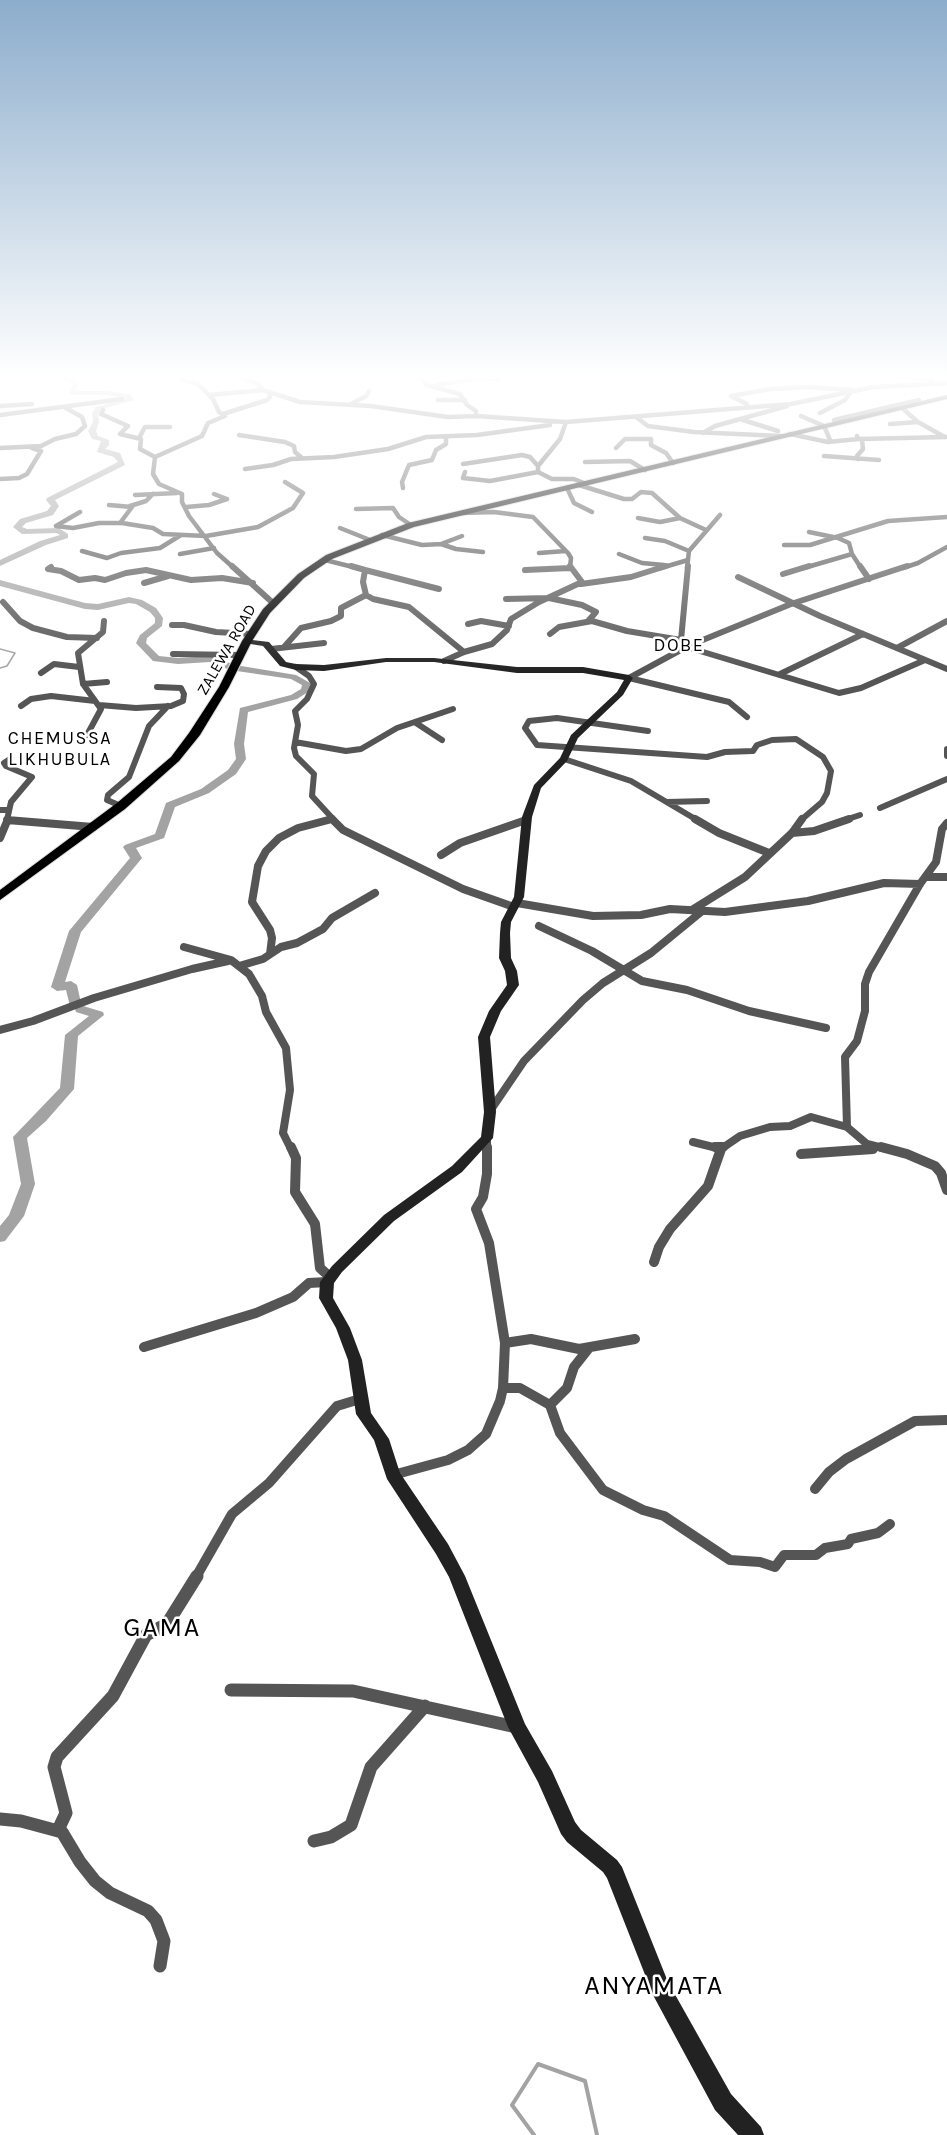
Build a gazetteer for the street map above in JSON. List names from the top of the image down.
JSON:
{
  "streets": {
    "highway": ["ZALEWA ROAD"]
  },
  "districts": [
    "DOBE",
    "CHEMUSSA LIKHUBULA",
    "GAMA",
    "ANYAMATA"
  ]
}
